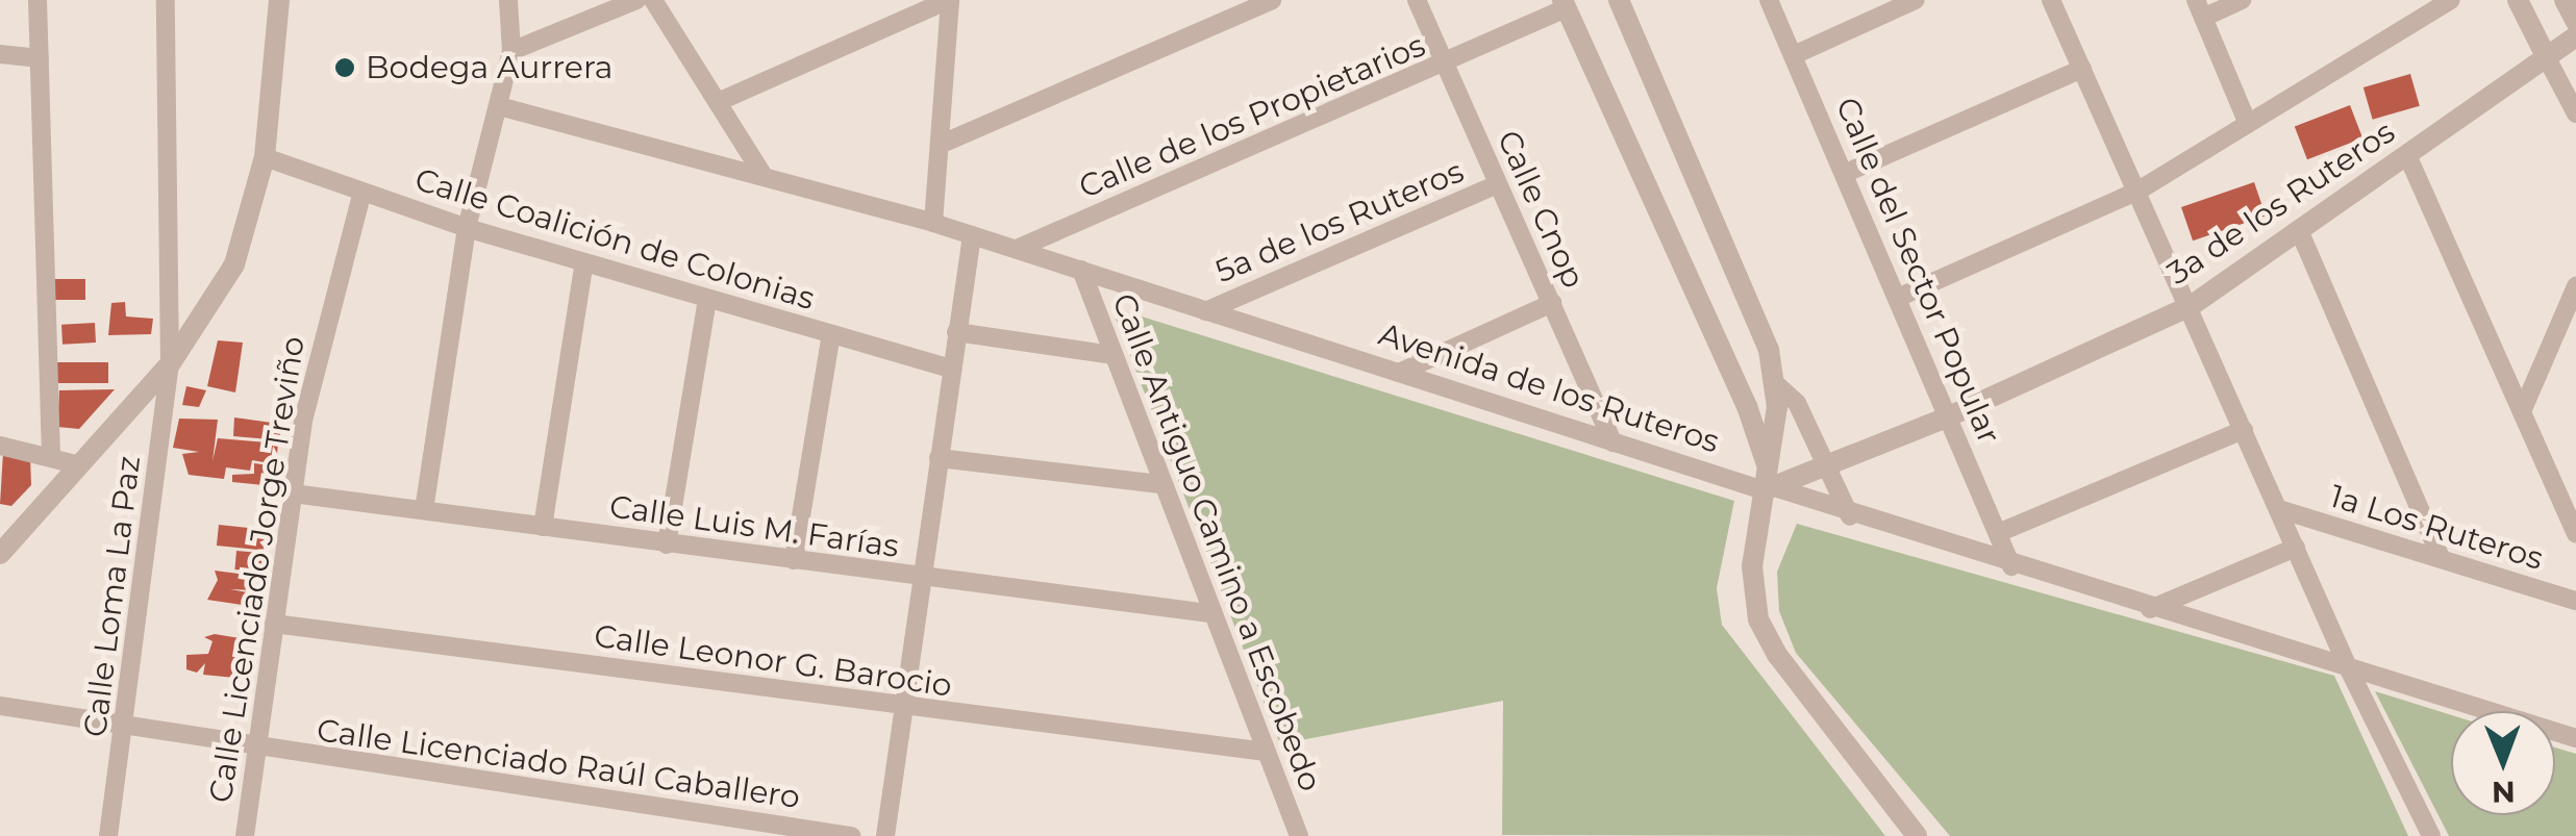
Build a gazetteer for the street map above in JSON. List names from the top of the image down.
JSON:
{
  "streets": {
    "street": [
      "Calle de los Propietarios",
      "3a de los Ruteros",
      "Calle Cnop",
      "5a de los Ruteros",
      "Calle Coalición de Colonias",
      "Calle del Sector Popular",
      "Avenida de los Ruteros",
      "Calle Luis M. Farías",
      "1a Los Ruteros",
      "Calle Antiguo Camino a Escobedo",
      "Calle Licenciado Jorge Treviño",
      "Calle Loma La Paz",
      "Calle Leonor G. Barocio",
      "Calle Licenciado Raúl Caballero"
    ]
  },
  "crossings": [
    ["Calle de los Propietarios", "Calle Cnop"],
    ["Calle de los Propietarios", "Avenida de los Ruteros"],
    ["3a de los Ruteros", "Calle del Sector Popular"],
    ["3a de los Ruteros", "Avenida de los Ruteros"],
    ["Calle Cnop", "5a de los Ruteros"],
    ["Calle Cnop", "Avenida de los Ruteros"],
    ["5a de los Ruteros", "Avenida de los Ruteros"],
    ["Calle Coalición de Colonias", "Calle Licenciado Jorge Treviño"],
    ["Calle del Sector Popular", "Avenida de los Ruteros"],
    ["Avenida de los Ruteros", "Calle Antiguo Camino a Escobedo"],
    ["Calle Luis M. Farías", "Calle Antiguo Camino a Escobedo"],
    ["Calle Luis M. Farías", "Calle Licenciado Jorge Treviño"],
    ["Calle Antiguo Camino a Escobedo", "Calle Leonor G. Barocio"],
    ["Calle Licenciado Jorge Treviño", "Calle Leonor G. Barocio"],
    ["Calle Licenciado Jorge Treviño", "Calle Licenciado Raúl Caballero"],
    ["Calle Loma La Paz", "Calle Licenciado Raúl Caballero"]
  ],
  "places": ["Bodega Aurrera"],
  "north": "bottom"
}
